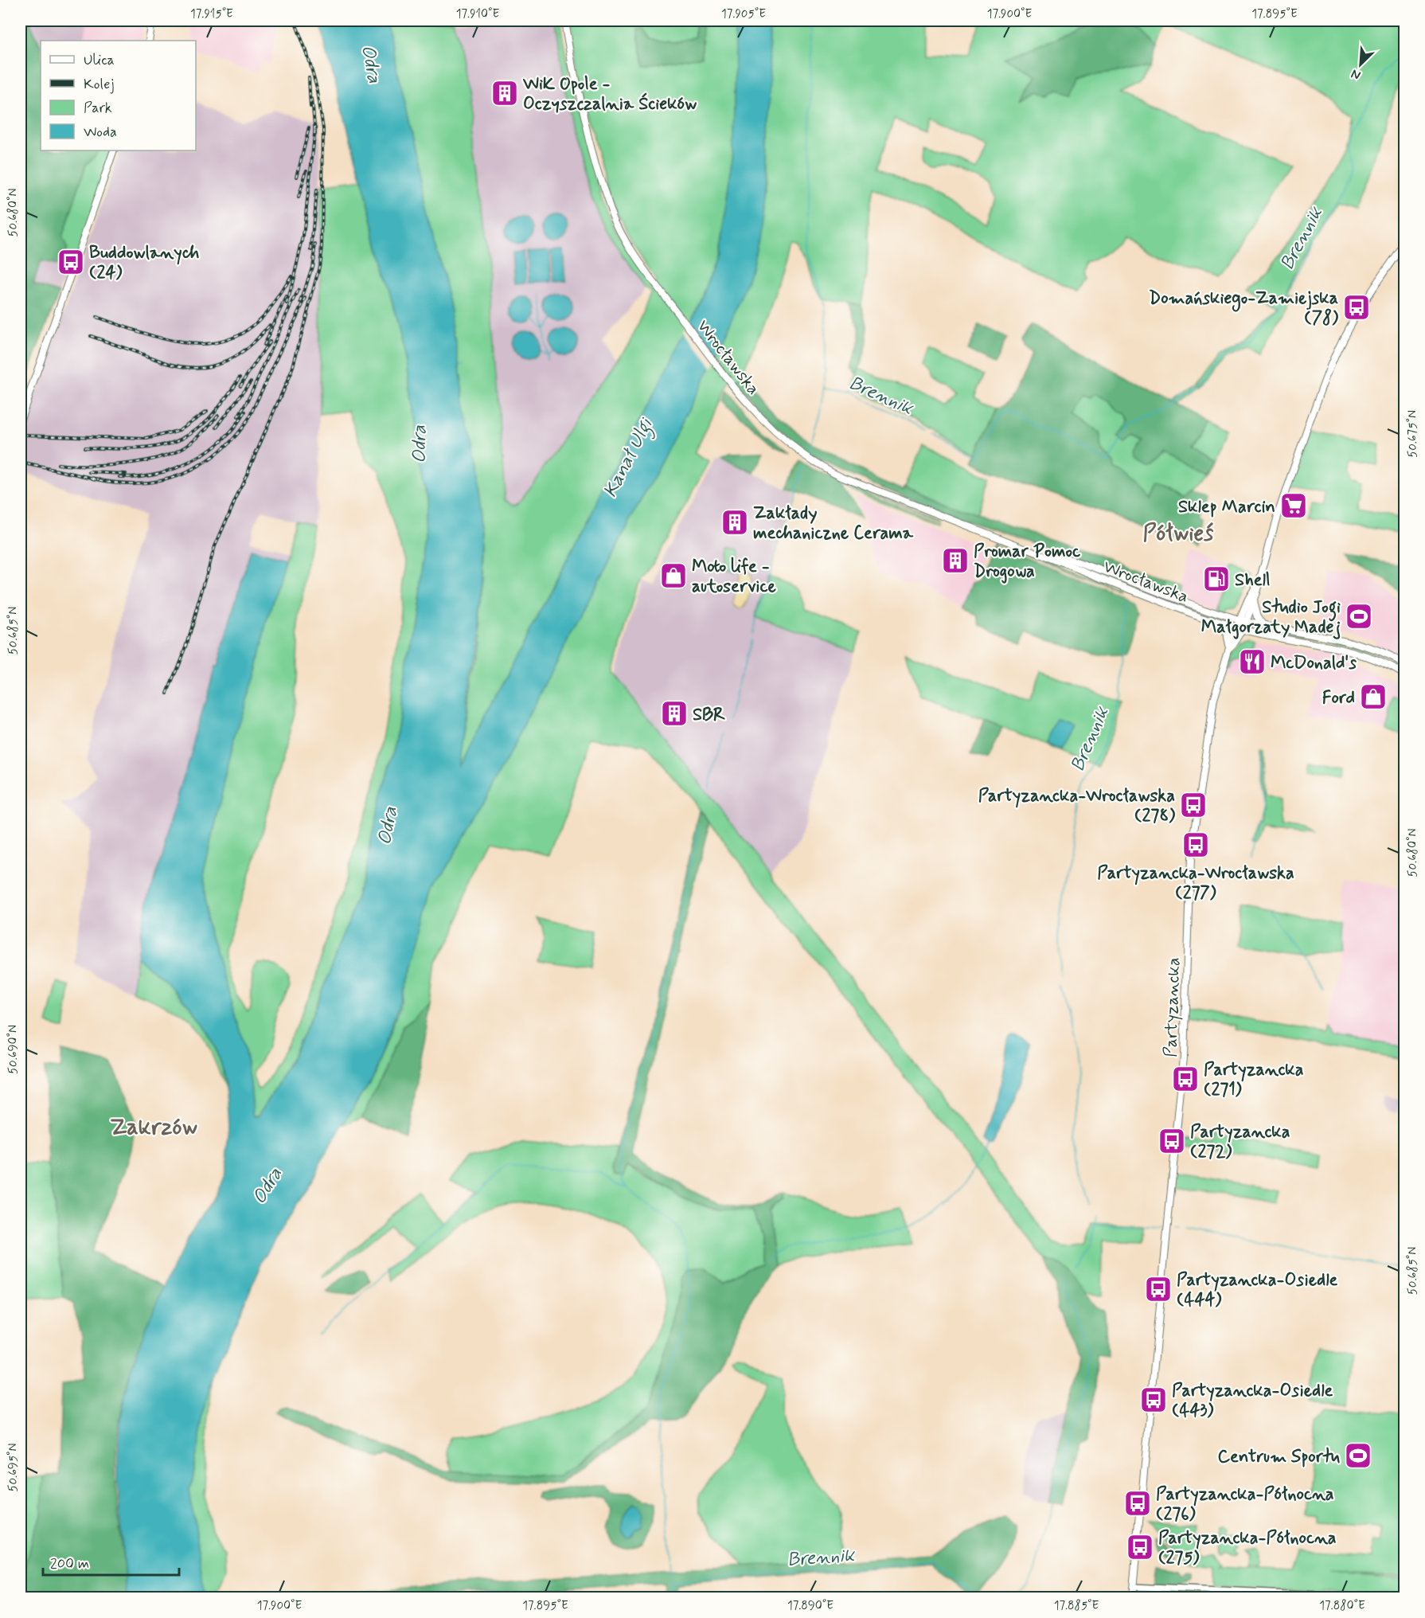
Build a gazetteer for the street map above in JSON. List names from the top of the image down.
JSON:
{
  "streets": {
    "main road": ["Wrocławska", "Partyzancka"]
  },
  "crossings": [
    ["Wrocławska", "Partyzancka"]
  ],
  "districts": ["Półwieś", "Zakrzów"],
  "water": ["Odra", "Brennik", "Kanał Ulgi"],
  "places": {
    "building": [
      "WiK Opole - Oczyszczalnia Ścieków",
      "Zakłady mechaniczne Cerama",
      "Promar Pomoc Drogowa",
      "SBR"
    ],
    "bus stop": [
      "Buddowlanych (24)",
      "Domańskiego-Zamiejska (78)",
      "Partyzancka-Wrocławska (278)",
      "Partyzancka-Wrocławska (277)",
      "Partyzancka (271)",
      "Partyzancka (272)",
      "Partyzancka-Osiedle (444)",
      "Partyzancka-Osiedle (443)",
      "Partyzancka-Północna (276)",
      "Partyzancka-Północna (275)"
    ],
    "supermarket": ["Sklep Marcin"],
    "shop": ["Moto life - autoservice", "Ford"],
    "fuel station": ["Shell"],
    "sports": ["Studio Jogi Małgorzaty Madej", "Centrum Sportu"],
    "restaurant": ["McDonald's"]
  },
  "legend": [
    "Ulica",
    "Kolej",
    "Park",
    "Woda"
  ],
  "scale_bar": "200 m",
  "north": "bottom left",
  "coordinates": [
    "17.915°E",
    "17.910°E",
    "17.905°E",
    "17.900°E",
    "17.895°E",
    "50.680°N",
    "50.675°N",
    "50.685°N",
    "50.690°N",
    "50.695°N",
    "17.890°E",
    "17.885°E",
    "17.880°E"
  ]
}
